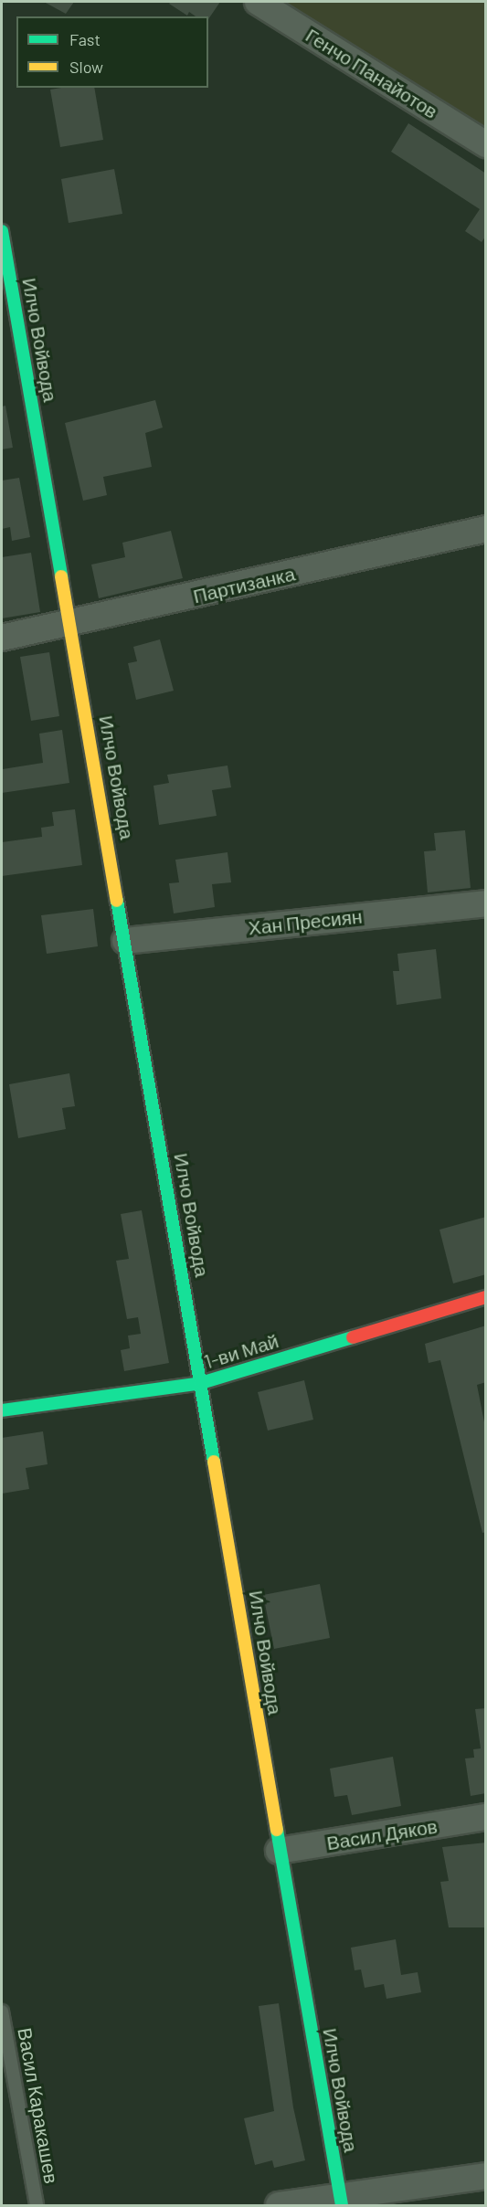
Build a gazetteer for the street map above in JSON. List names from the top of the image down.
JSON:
{
  "streets": {
    "street": [
      "Генчо Панайотов",
      "Илчо Войвода",
      "Партизанка",
      "Хан Пресиян",
      "1-ви Май",
      "Васил Дяков"
    ],
    "lane": ["Васил Каракашев"]
  },
  "crossings": [
    ["Илчо Войвода", "Партизанка"],
    ["Илчо Войвода", "Хан Пресиян"],
    ["Илчо Войвода", "1-ви Май"],
    ["Илчо Войвода", "Васил Дяков"]
  ],
  "legend": ["Fast", "Slow"]
}
